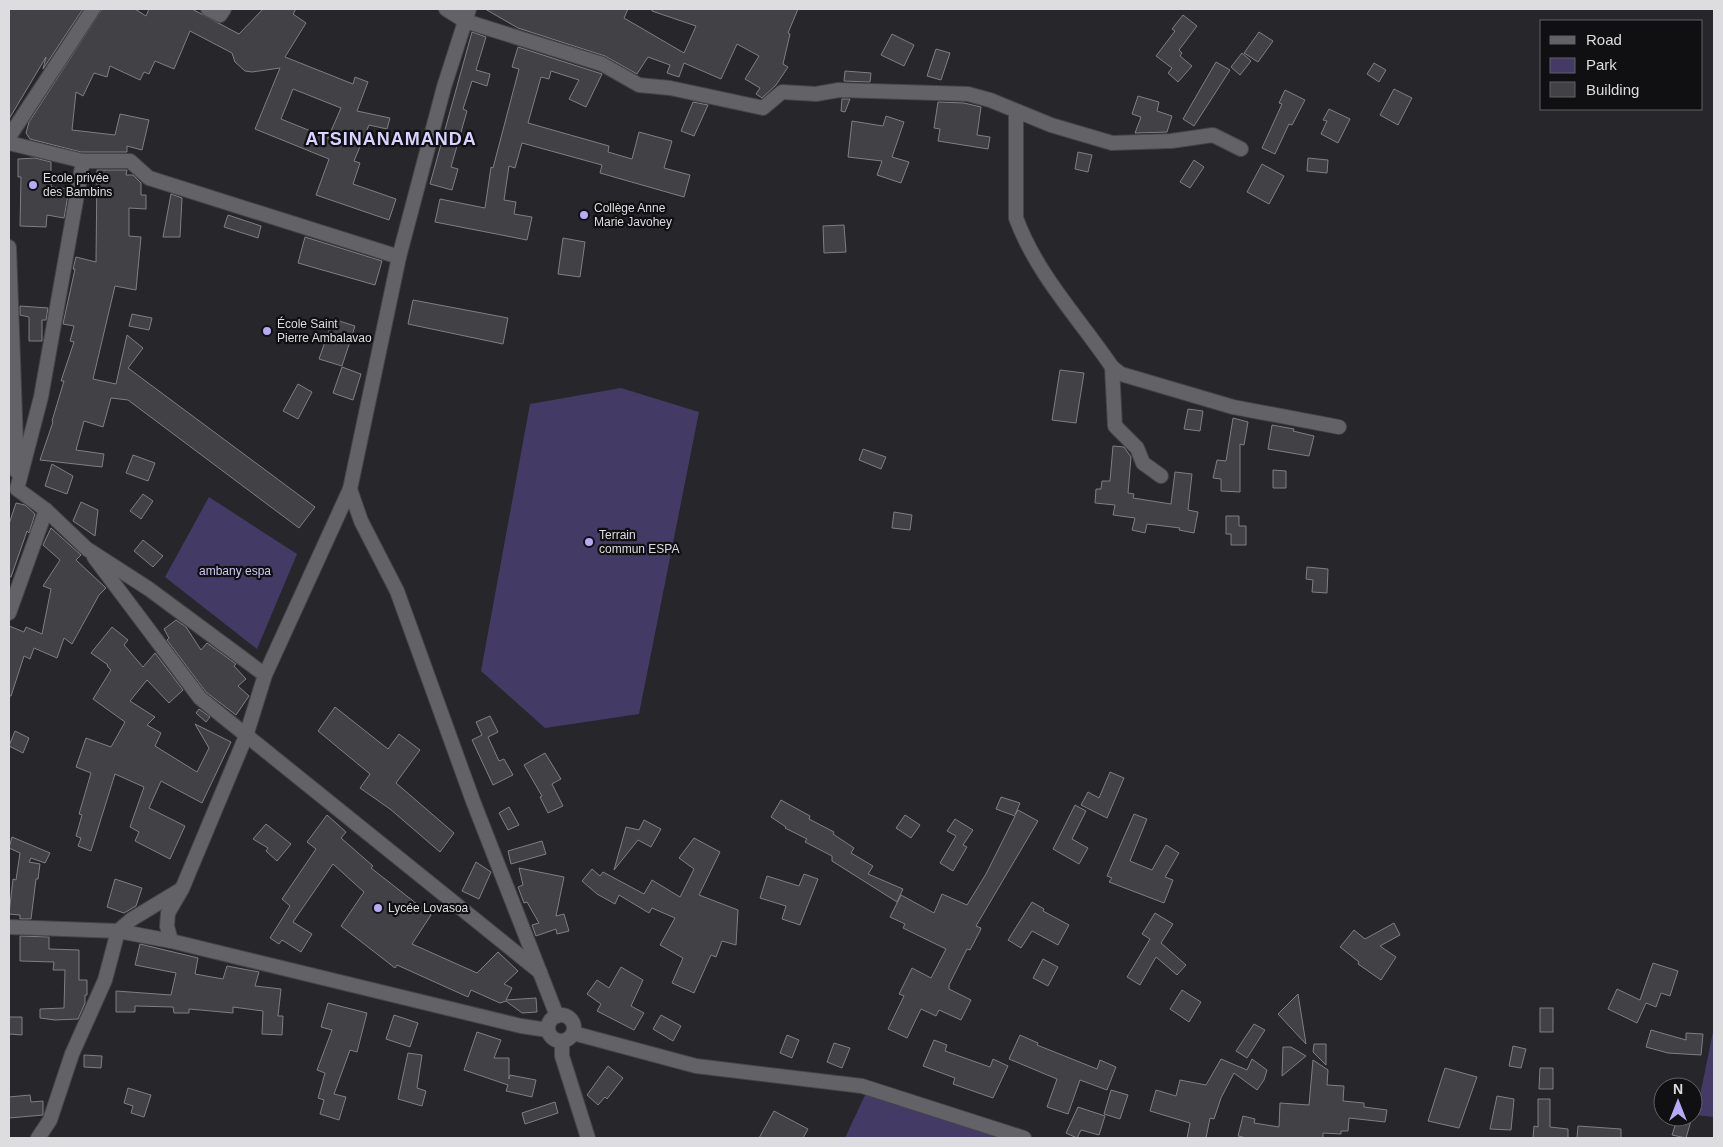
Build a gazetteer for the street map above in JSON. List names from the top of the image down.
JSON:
{
  "districts": ["ATSINANAMANDA"],
  "parks": ["ambany espa"],
  "places": [
    "Ecole privée des Bambins",
    "Collège Anne Marie Javohey",
    "École Saint Pierre Ambalavao",
    "Terrain commun ESPA",
    "Lycée Lovasoa"
  ],
  "legend": ["Road", "Park", "Building"],
  "north": "top"
}
